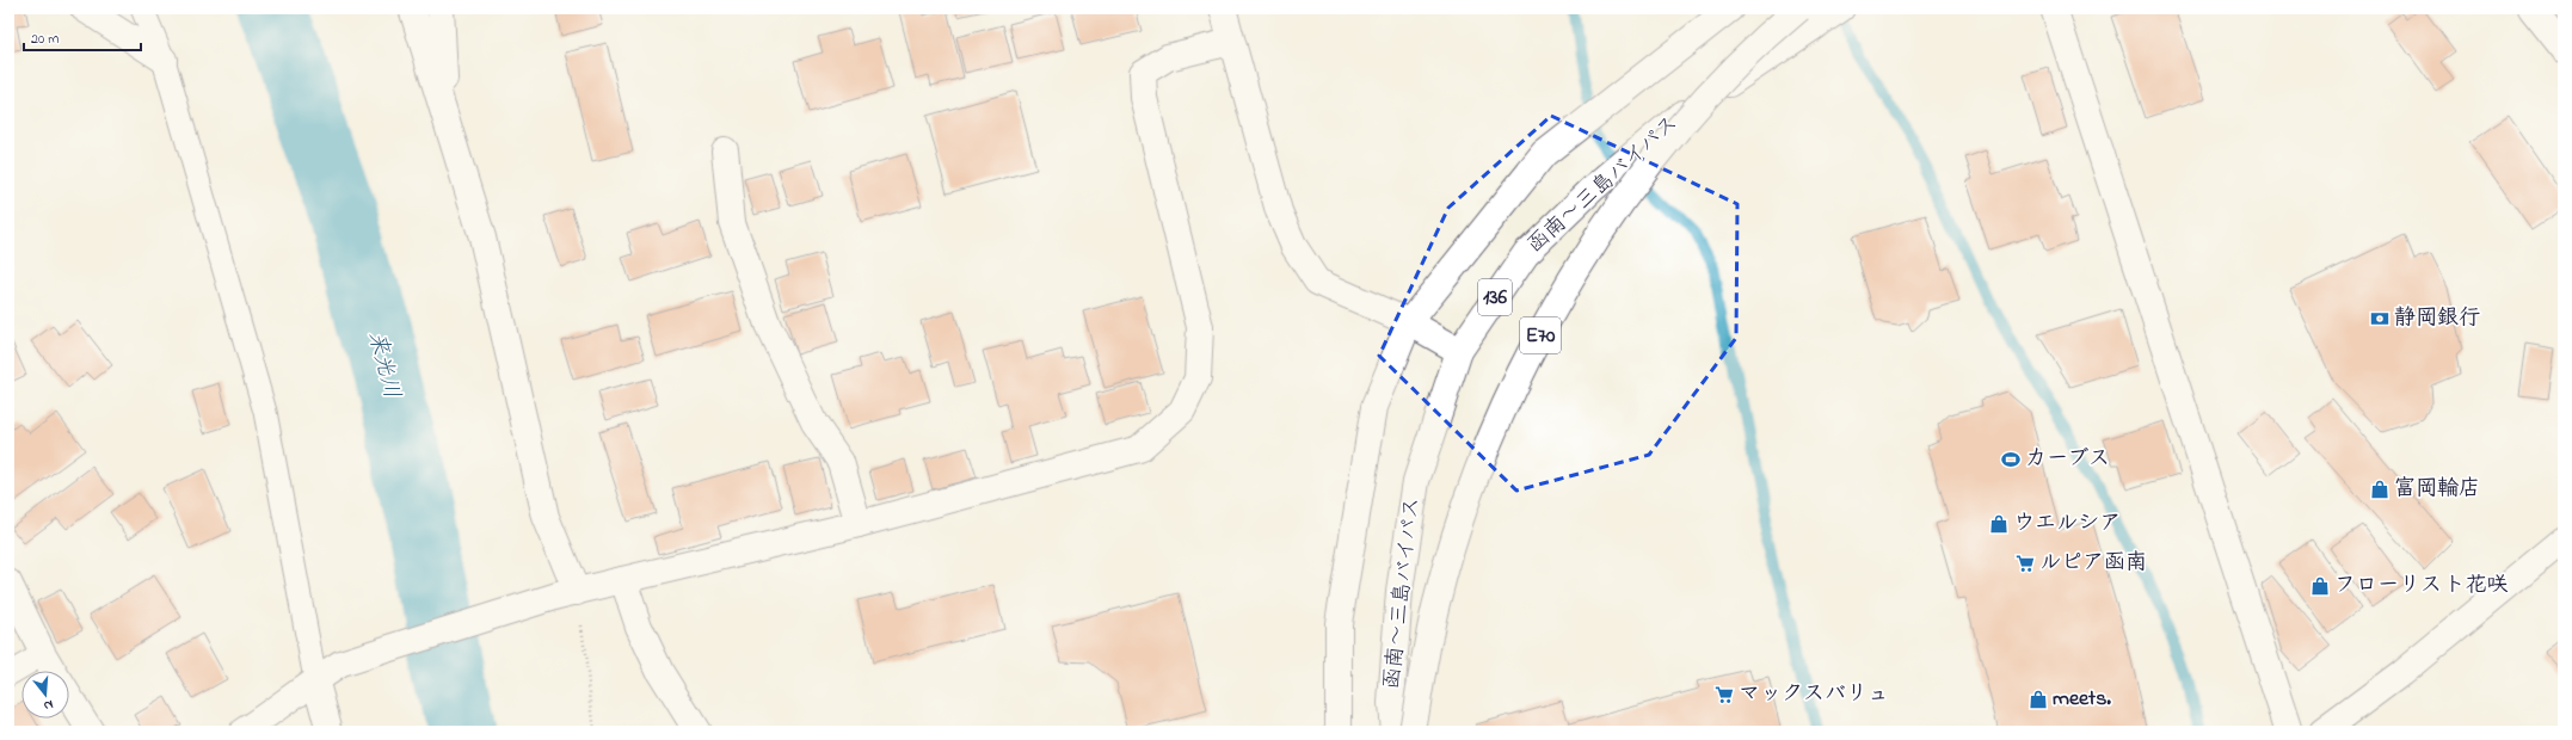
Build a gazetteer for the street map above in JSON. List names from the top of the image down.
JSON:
{
  "streets": {
    "main road": ["函南～三島バイパス", "136", "E70"]
  },
  "water": ["来光川"],
  "places": {
    "bank": ["静岡銀行"],
    "sports": ["カーブス"],
    "shop": [
      "富岡輪店",
      "ウエルシア",
      "フローリスト花咲",
      "meets."
    ],
    "supermarket": ["ルピア函南", "マックスバリュ"]
  },
  "scale_bar": "20 m",
  "north": "bottom"
}
